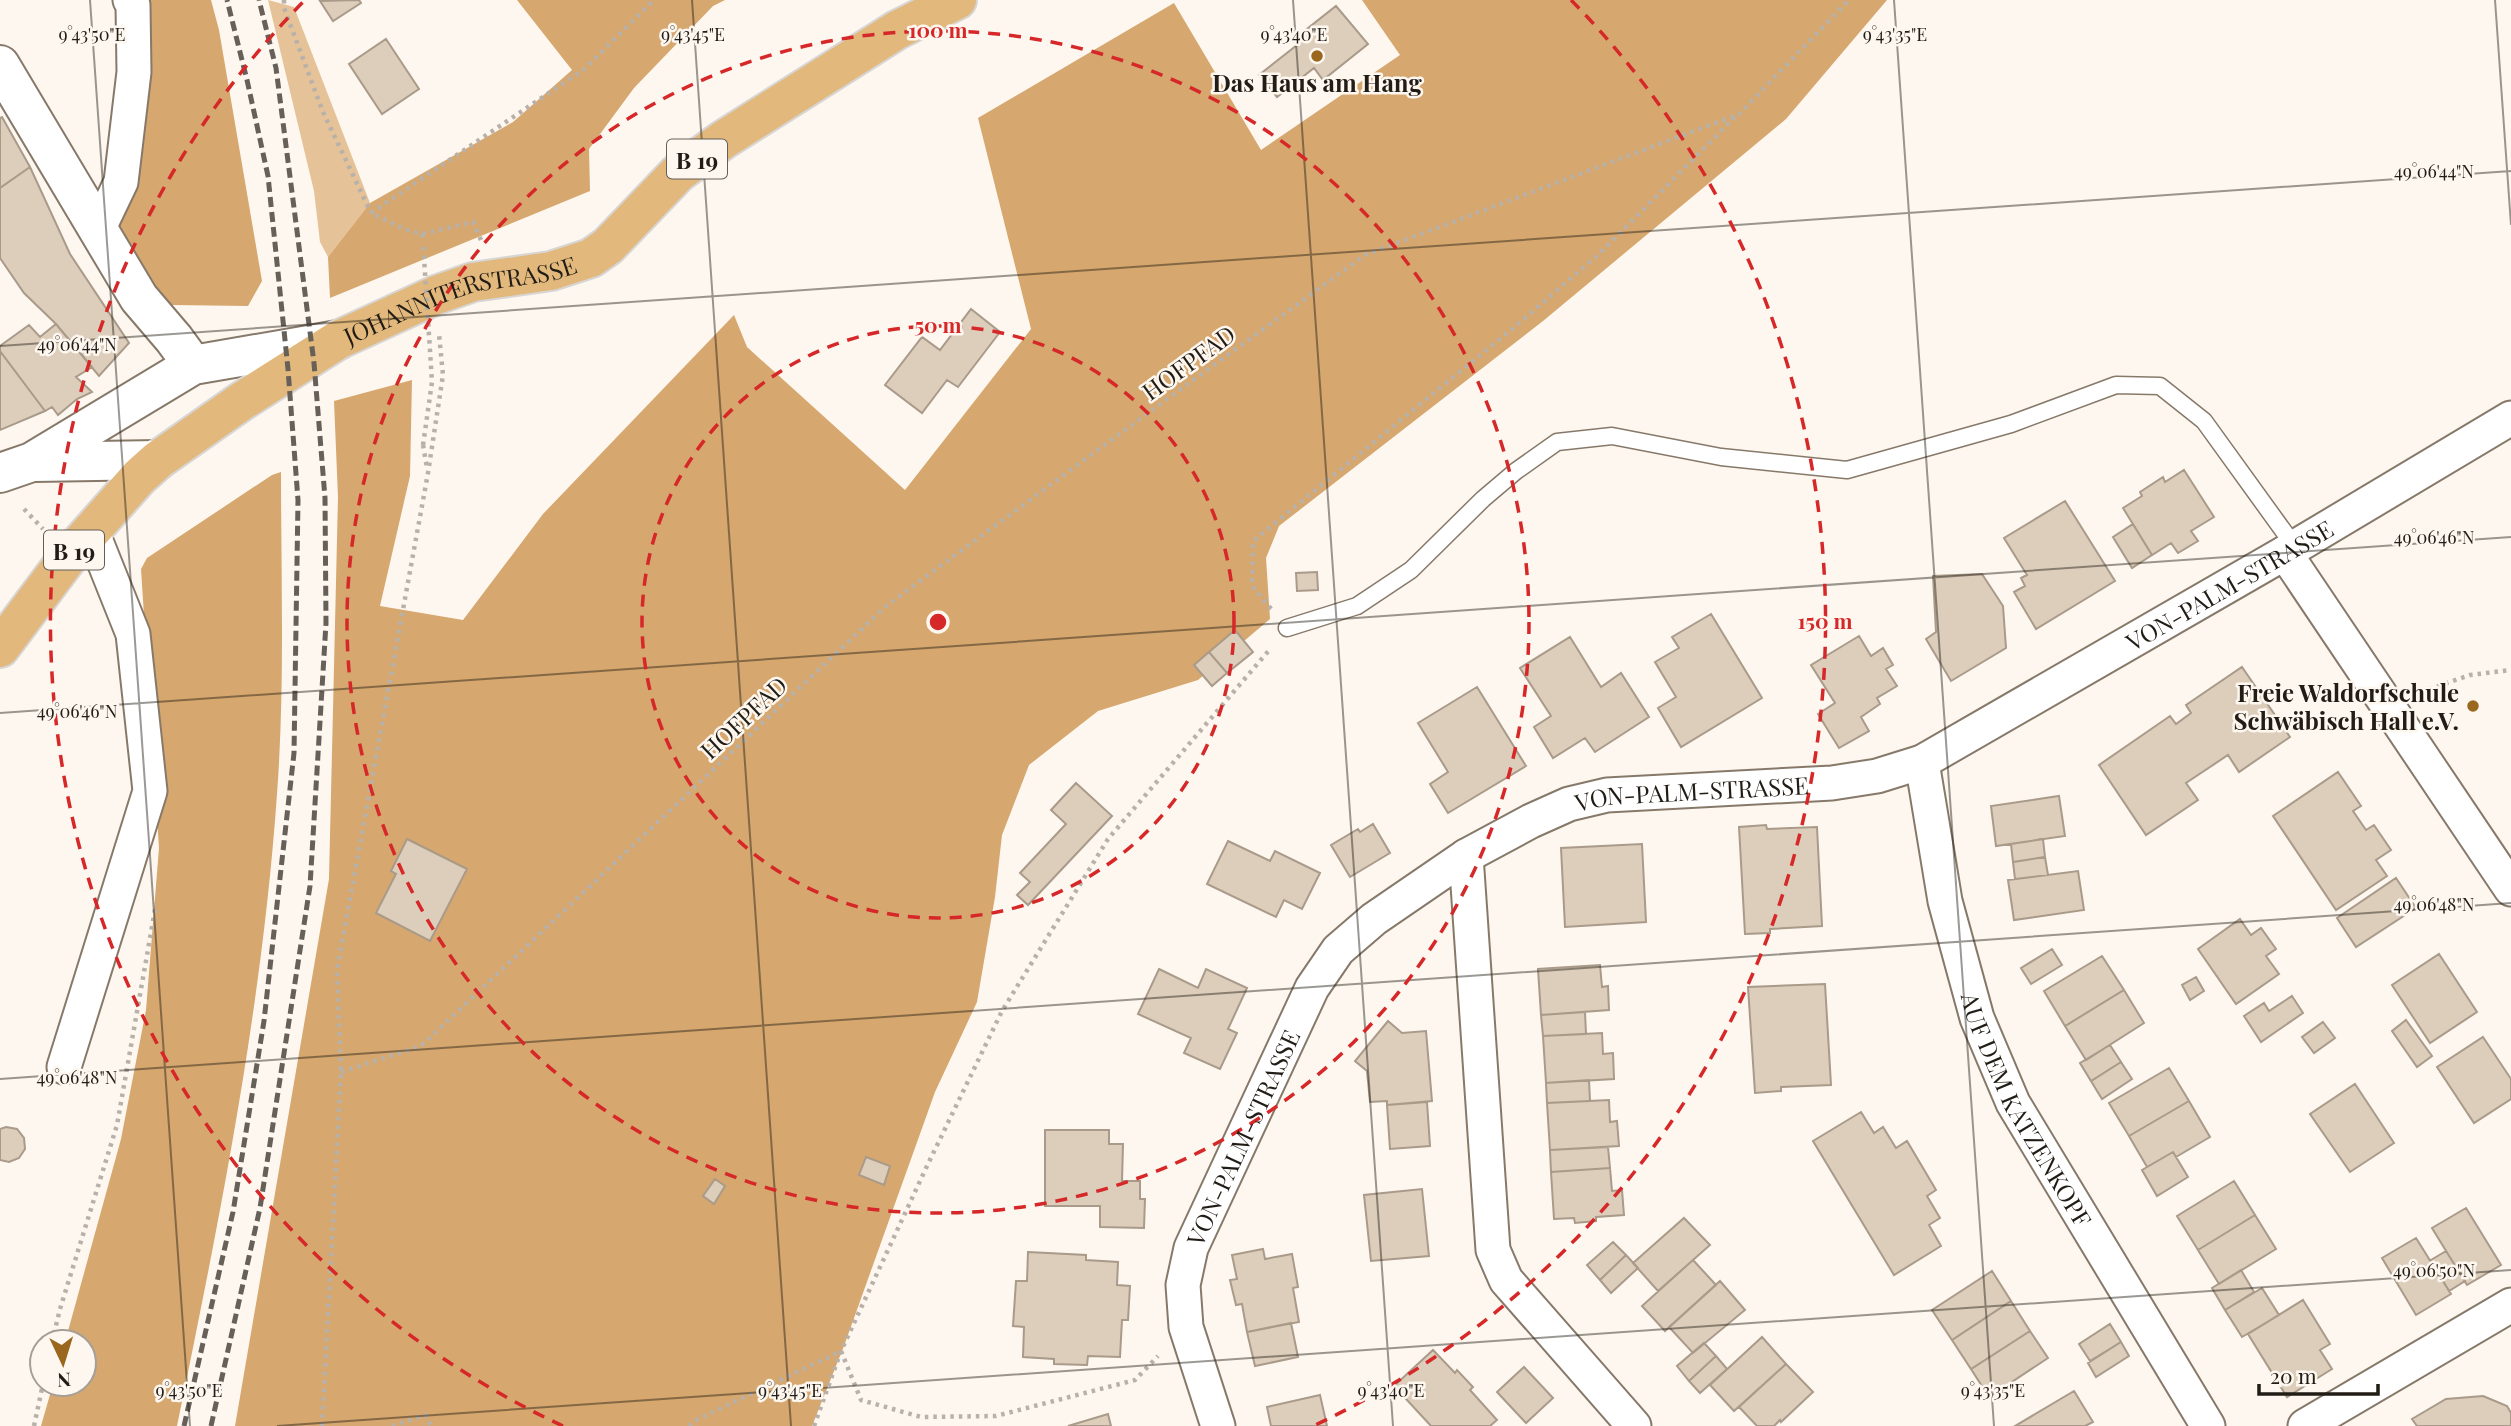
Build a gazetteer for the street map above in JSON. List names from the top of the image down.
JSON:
{
  "streets": {
    "main road": ["B 19", "JOHANNITERSTRASSE"],
    "street": ["VON-PALM-STRASSE", "AUF DEM KATZENKOPF"],
    "path": ["HOFPFAD"]
  },
  "crossings": [
    ["VON-PALM-STRASSE", "AUF DEM KATZENKOPF"]
  ],
  "places": ["Das Haus am Hang", "Freie Waldorfschule Schwäbisch Hall e.V."],
  "scale_bar": "20 m",
  "north": "bottom",
  "coordinates": [
    "9°43'50\"E",
    "9°43'45\"E",
    "9°43'40\"E",
    "9°43'35\"E",
    "49°06'44\"N",
    "49°06'46\"N",
    "49°06'48\"N",
    "49°06'50\"N"
  ],
  "rings": ["100 m", "50 m", "150 m"]
}
